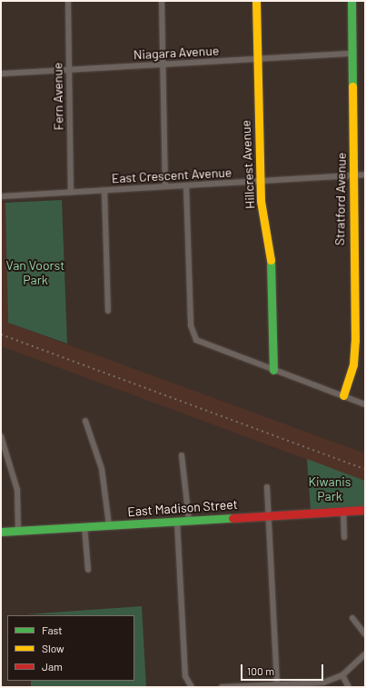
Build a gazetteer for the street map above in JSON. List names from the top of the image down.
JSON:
{
  "streets": {
    "street": [
      "Niagara Avenue",
      "Fern Avenue",
      "Hillcrest Avenue",
      "East Crescent Avenue",
      "Stratford Avenue",
      "East Madison Street"
    ]
  },
  "crossings": [
    ["Niagara Avenue", "Fern Avenue"],
    ["Niagara Avenue", "Hillcrest Avenue"],
    ["Niagara Avenue", "Stratford Avenue"],
    ["Fern Avenue", "East Crescent Avenue"],
    ["Hillcrest Avenue", "East Crescent Avenue"],
    ["East Crescent Avenue", "Stratford Avenue"]
  ],
  "parks": ["Van Voorst Park", "Kiwanis Park"],
  "legend": ["Fast", "Slow", "Jam"],
  "scale_bar": "100 m"
}
